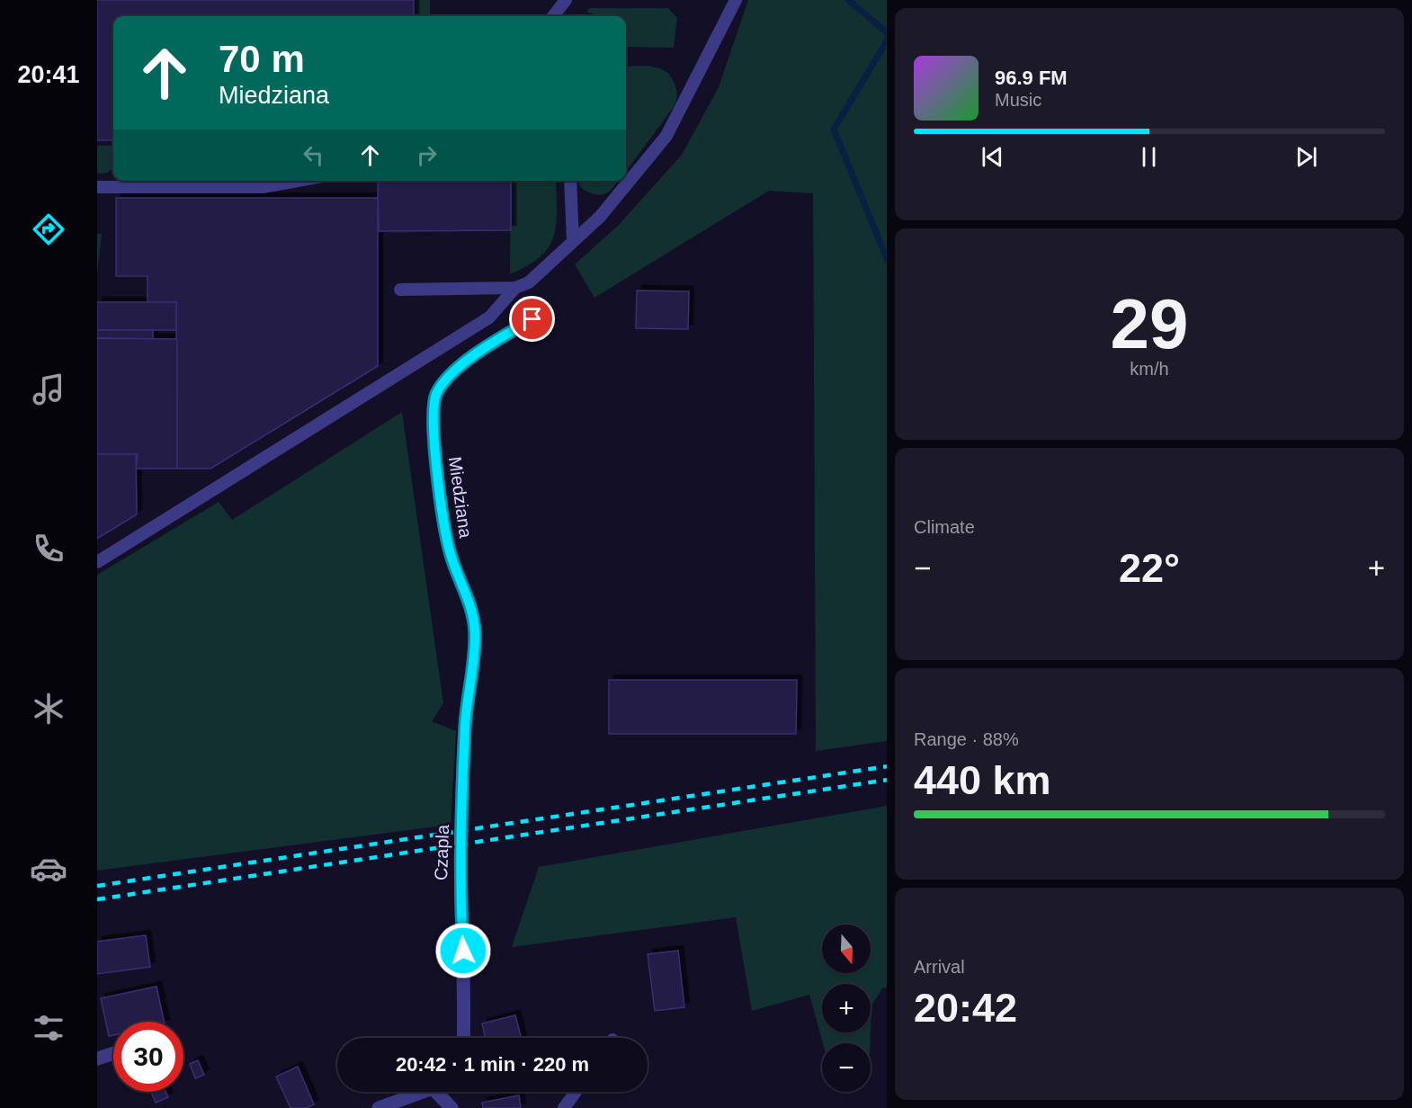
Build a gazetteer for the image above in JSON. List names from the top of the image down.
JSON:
{
  "streets": {
    "street": ["Miedziana", "Czapla"]
  },
  "crossings": [
    ["Miedziana", "Czapla"]
  ],
  "north": "bottom",
  "page": {
    "tabs": "20:41",
    "turn": ["70 m", "Miedziana"],
    "song": ["96.9 FM", "Music"],
    "tile": [
      ["29", "km/h"],
      "Climate",
      ["Range · 88%", "440 km"],
      ["Arrival", "20:42"]
    ],
    "heat": ["−", "22°", "+"],
    "map_buttons": ["+", "−"],
    "limit": "30",
    "trip": "20:42 · 1 min · 220 m"
  }
}
